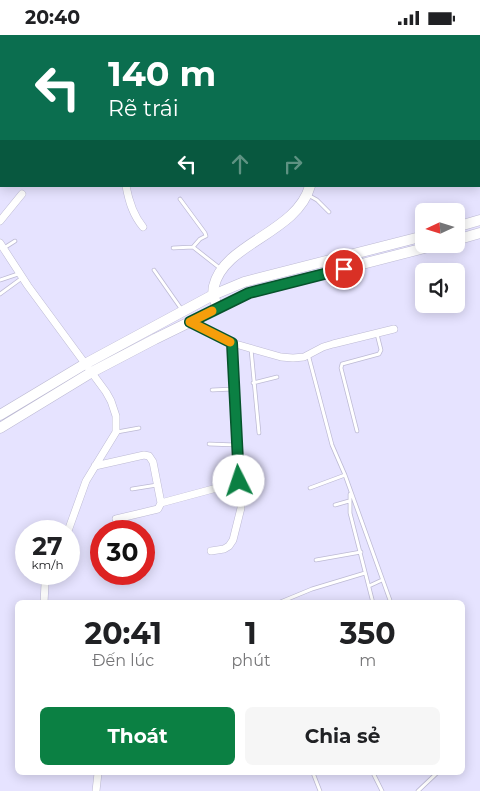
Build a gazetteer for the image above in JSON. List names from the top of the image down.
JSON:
{
  "north": "left",
  "page": {
    "status": "20:40",
    "turn": ["140 m", "Rẽ trái"],
    "speed": "27 km/h",
    "limit": "30",
    "eta": [
      "20:41",
      "Đến lúc",
      "1",
      "phút",
      "350",
      "m"
    ],
    "buttons": ["Thoát", "Chia sẻ"]
  }
}
